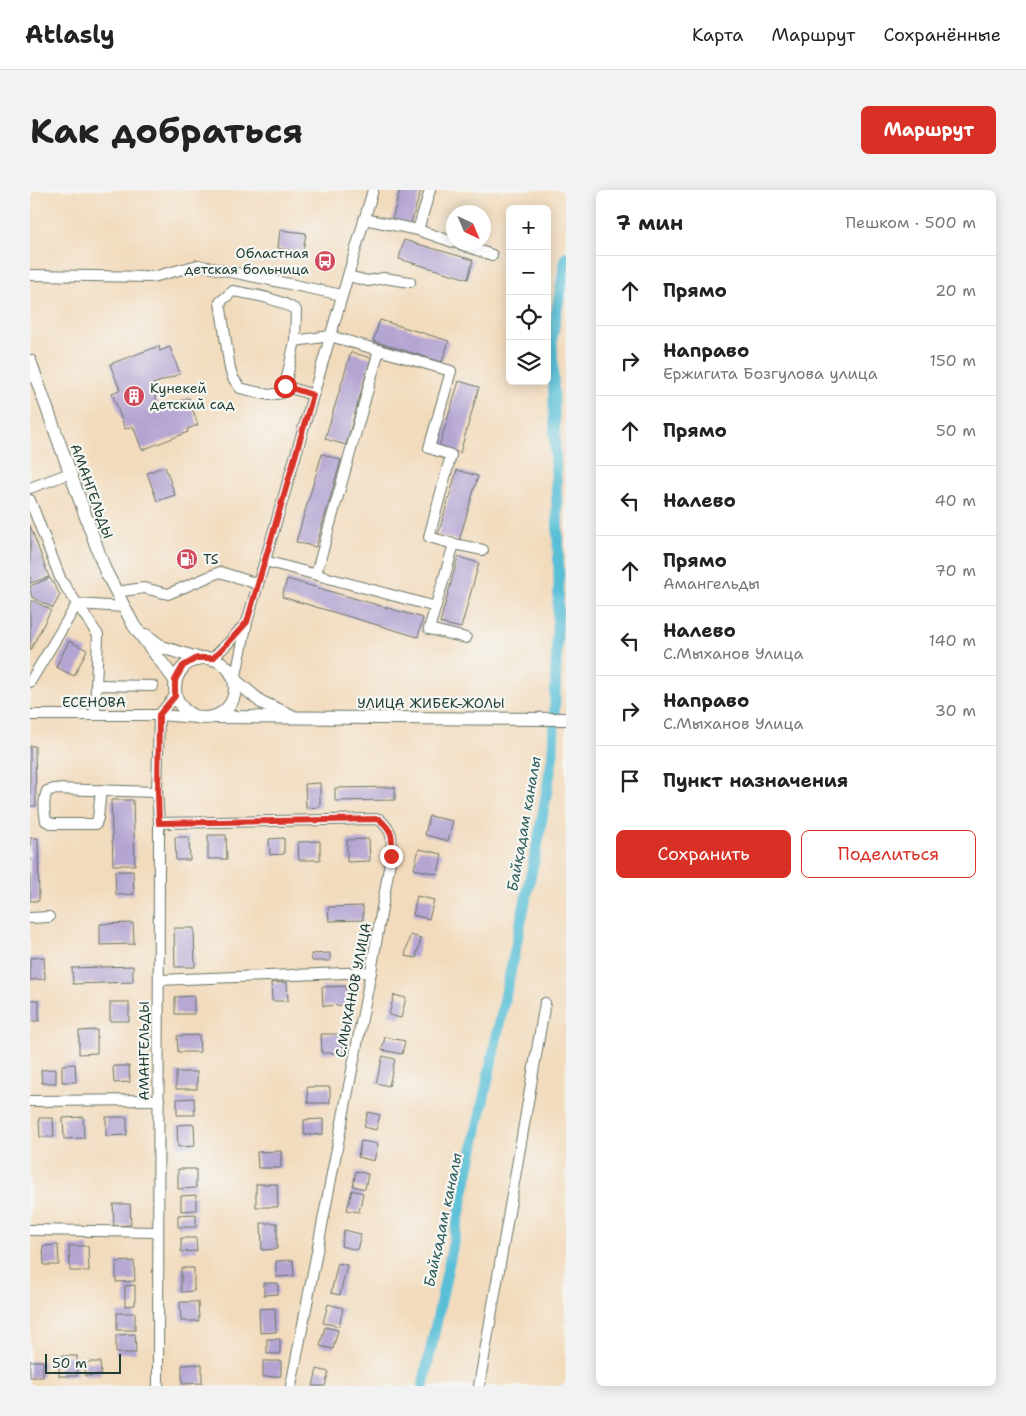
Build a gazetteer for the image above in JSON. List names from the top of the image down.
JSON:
{
  "streets": {
    "main road": ["АМАНГЕЛЬДЫ", "УЛИЦА ЖИБЕК-ЖОЛЫ"],
    "street": ["ЕСЕНОВА", "С.МЫХАНОВ УЛИЦА"]
  },
  "crossings": [
    ["АМАНГЕЛЬДЫ", "ЕСЕНОВА"],
    ["АМАНГЕЛЬДЫ", "УЛИЦА ЖИБЕК-ЖОЛЫ"],
    ["АМАНГЕЛЬДЫ", "С.МЫХАНОВ УЛИЦА"],
    ["ЕСЕНОВА", "УЛИЦА ЖИБЕК-ЖОЛЫ"]
  ],
  "water": ["Байқадам каналы"],
  "places": {
    "bus stop": ["Областная детская больница"],
    "building": ["Кунекей детский сад"],
    "fuel station": ["TS"]
  },
  "scale_bar": "50 m",
  "north": "bottom right",
  "page": {
    "header": "Atlasly",
    "nav": ["Карта", "Маршрут", "Сохранённые"],
    "buttons": [
      "Маршрут",
      ["Сохранить", "Поделиться"]
    ],
    "title": "Как добраться",
    "heading": ["7 мин", "Пешком · 500 m"],
    "map_buttons": ["+", "−"],
    "list": [
      ["Прямо", "20 m"],
      ["Направо", "Ержигита Бозгулова улица", "150 m"],
      ["Прямо", "50 m"],
      ["Налево", "40 m"],
      ["Прямо", "Амангельды", "70 m"],
      ["Налево", "С.Мыханов Улица", "140 m"],
      ["Направо", "С.Мыханов Улица", "30 m"],
      "Пункт назначения"
    ],
    "scale": "50 m"
  }
}
